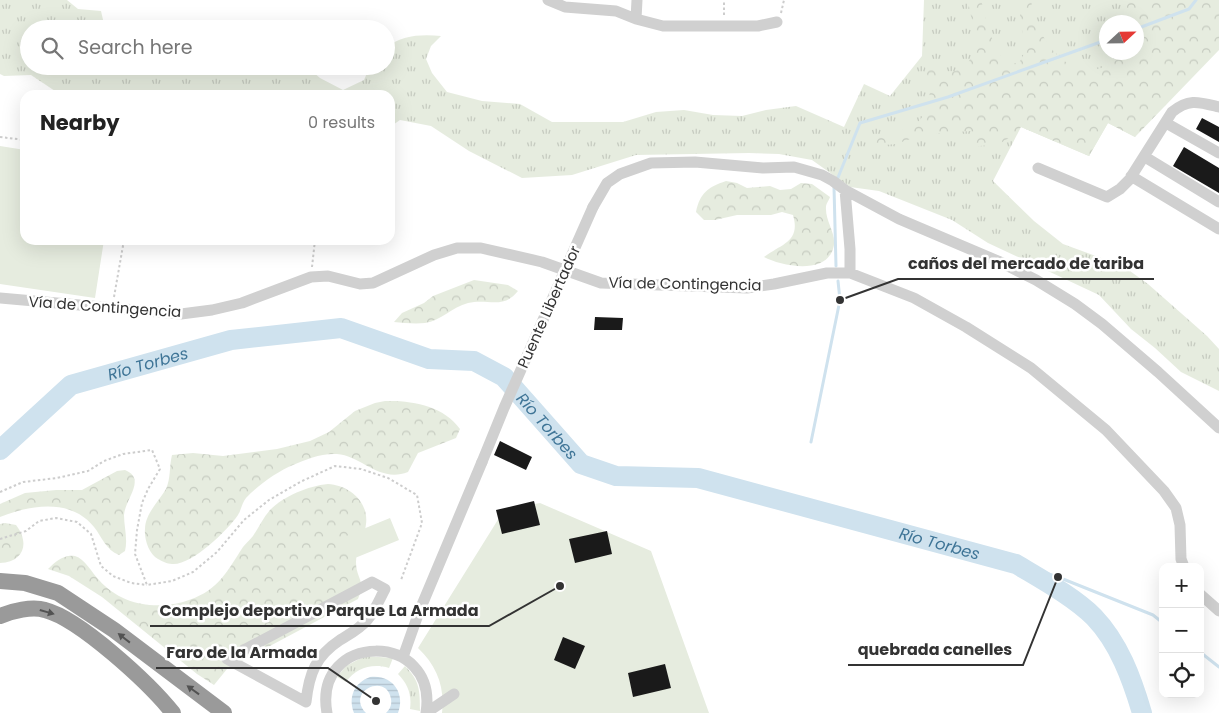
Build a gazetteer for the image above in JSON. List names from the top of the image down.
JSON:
{
  "streets": {
    "street": ["Vía de Contingencia", "Puente Libertador"]
  },
  "water": ["Río Torbes"],
  "places": [
    "caños del mercado de tariba",
    "quebrada canelles",
    "Complejo deportivo Parque La Armada",
    "Faro de la Armada"
  ],
  "north": "right",
  "page": {
    "search": "Search here",
    "heading": ["Nearby", "0 results"],
    "map_buttons": ["+", "−"]
  }
}
